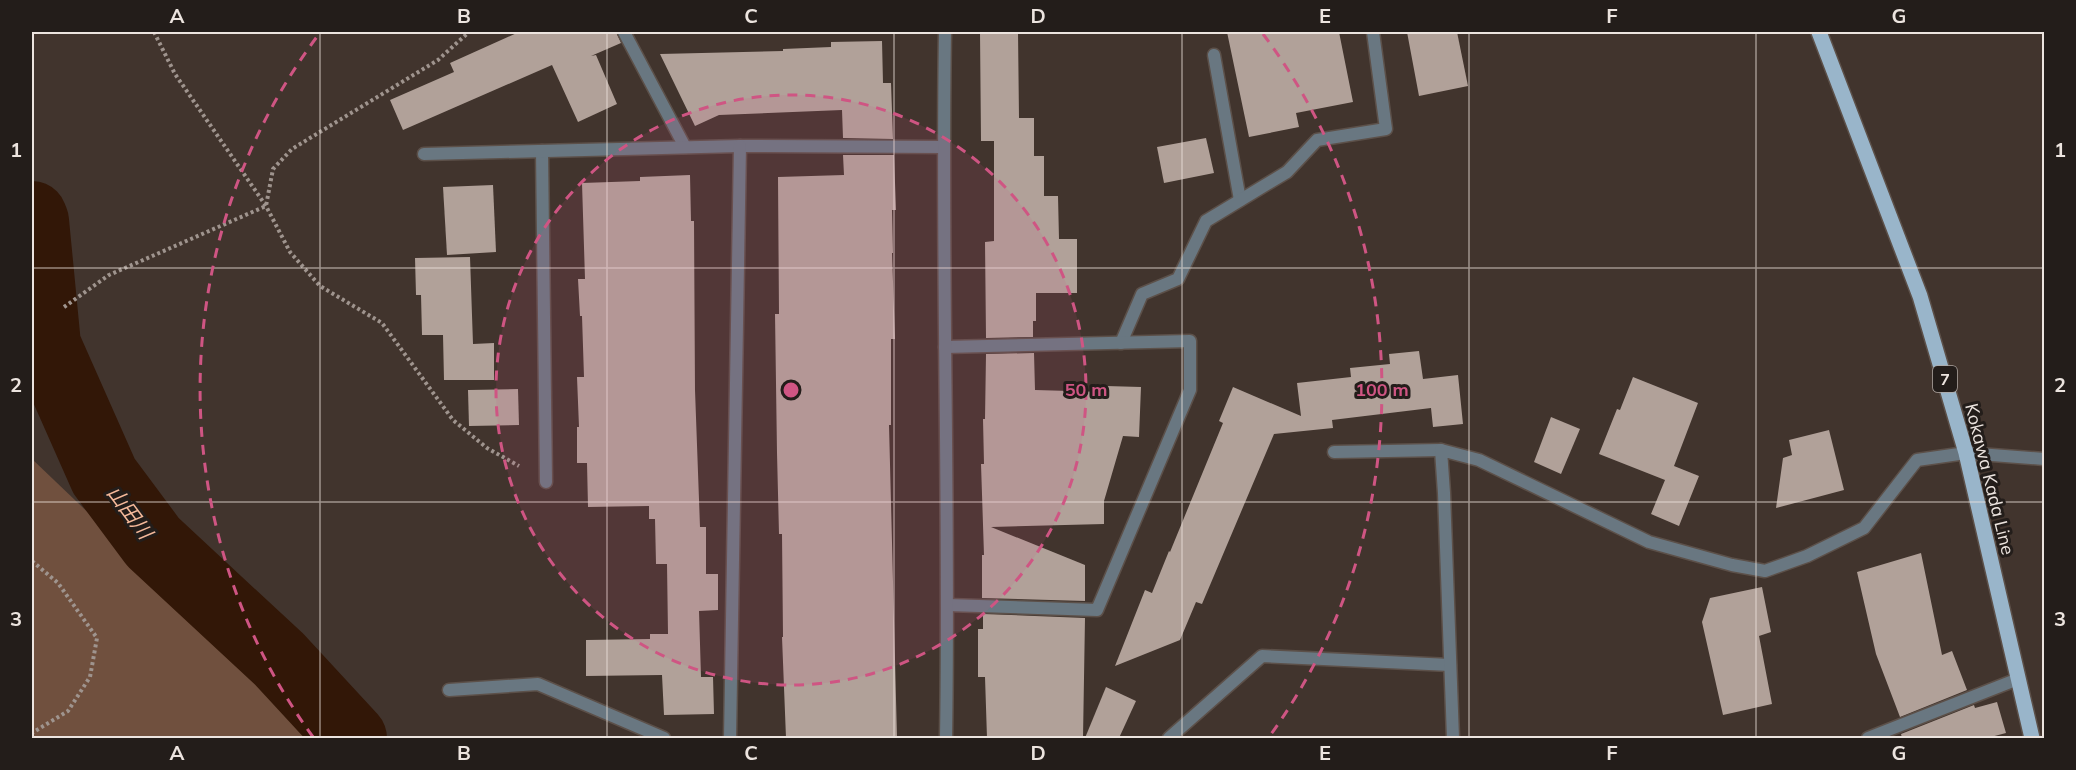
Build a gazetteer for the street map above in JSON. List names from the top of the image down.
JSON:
{
  "streets": {
    "main road": ["7", "Kokawa Kada Line"]
  },
  "water": ["山田川"],
  "grid": {
    "columns": [
      "A",
      "B",
      "C",
      "D",
      "E",
      "F",
      "G"
    ],
    "rows": ["1", "2", "3"]
  },
  "rings": ["50 m", "100 m"]
}
